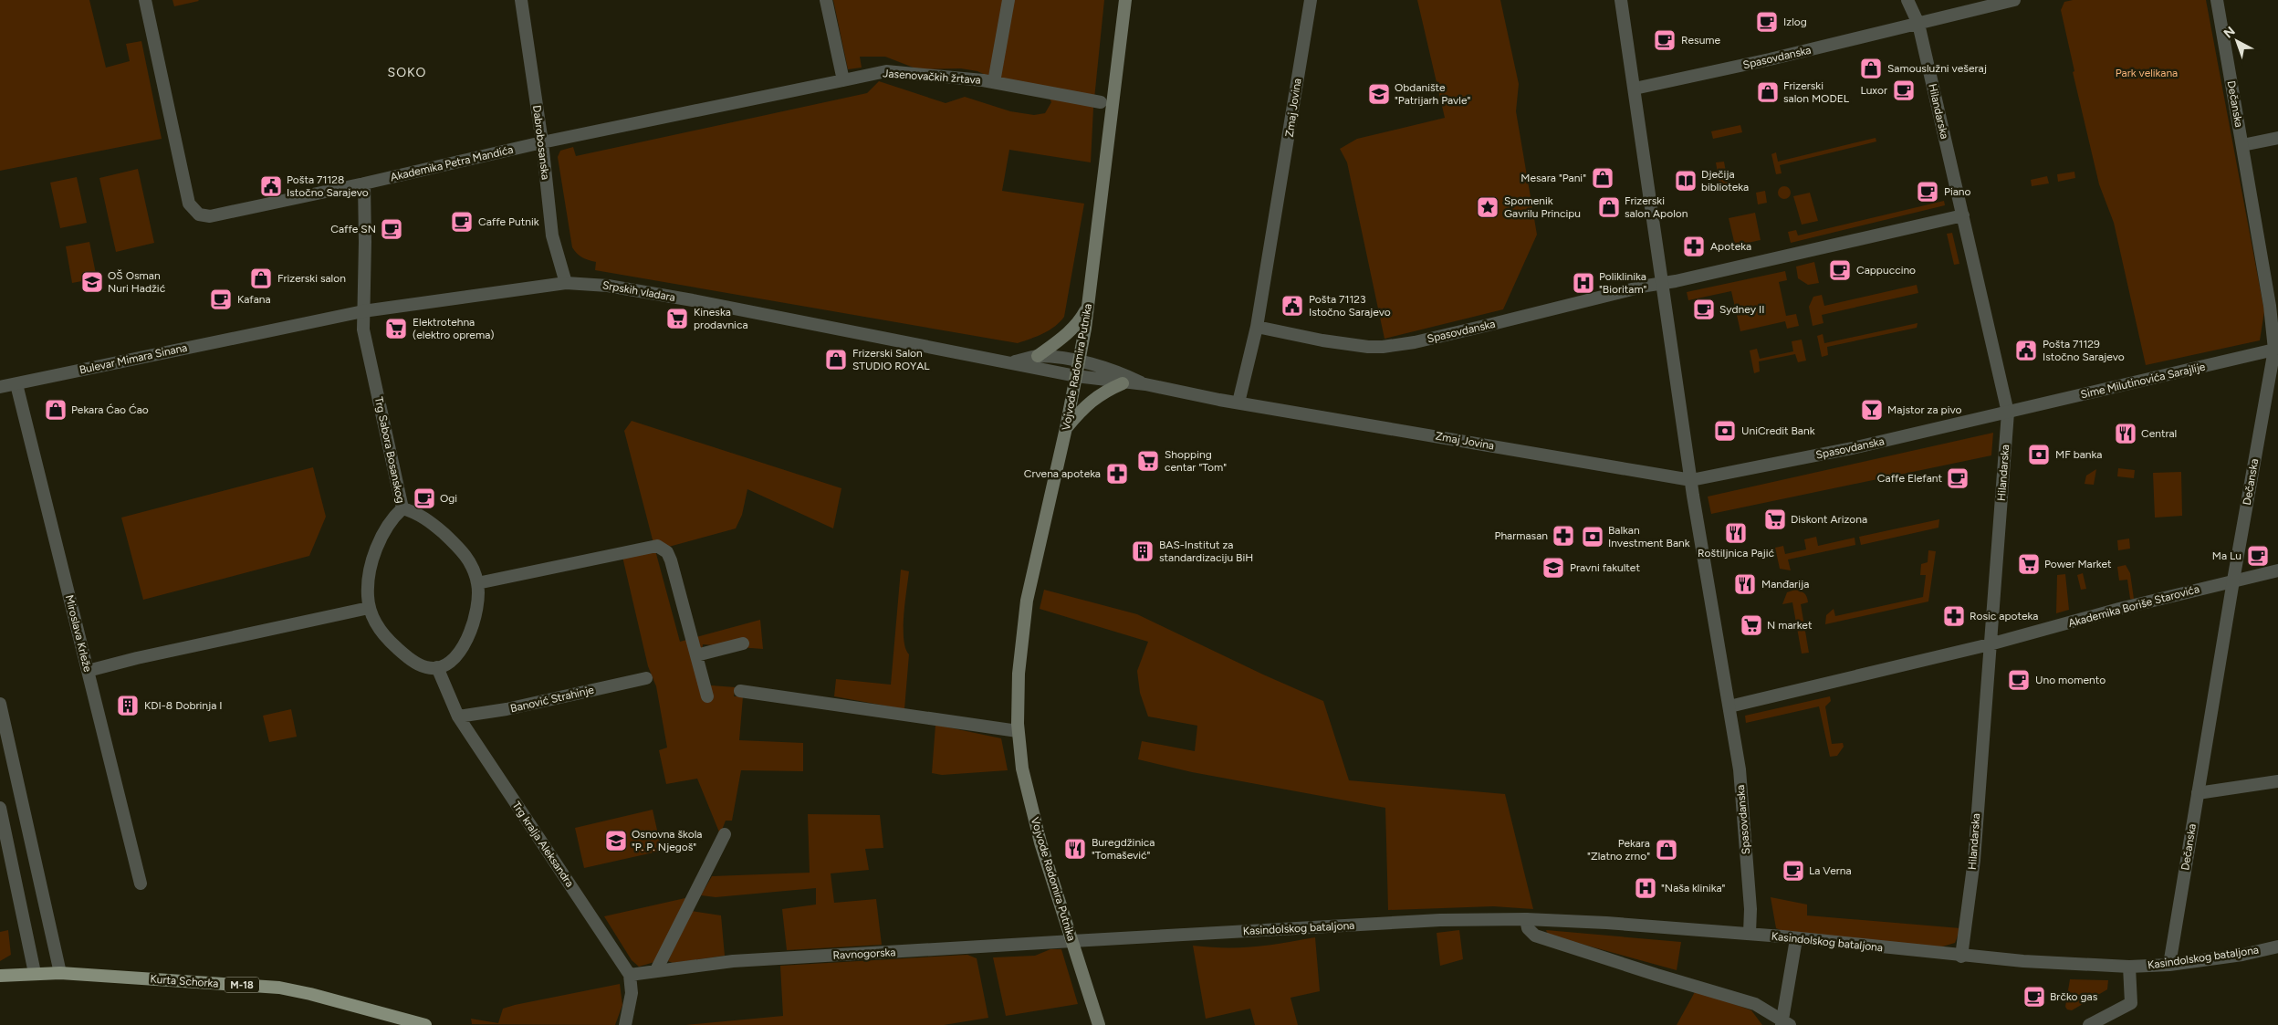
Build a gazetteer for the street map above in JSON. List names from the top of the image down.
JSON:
{
  "streets": {
    "main road": ["Vojvode Radomira Putnika", "Kurta Schorka", "M-18"],
    "street": [
      "Spasovdanska",
      "Jasenovačkih žrtava",
      "Dečanska",
      "Zmaj Jovina",
      "Hilandarska",
      "Dabrobosanska",
      "Akademika Petra Mandića",
      "Srpskih vladara",
      "Bulevar Mimara Sinana",
      "Sime Milutinovića Sarajlije",
      "Trg Sabora Bosanskog",
      "Akademika Boriše Starovića",
      "Miroslava Krleže",
      "Banović Strahinje",
      "Trg kralja Aleksandra",
      "Kasindolskog bataljona",
      "Ravnogorska"
    ]
  },
  "crossings": [
    ["Spasovdanska", "Zmaj Jovina"],
    ["Spasovdanska", "Hilandarska"],
    ["Spasovdanska", "Sime Milutinovića Sarajlije"],
    ["Spasovdanska", "Kasindolskog bataljona"],
    ["Jasenovačkih žrtava", "Akademika Petra Mandića"],
    ["Dečanska", "Sime Milutinovića Sarajlije"],
    ["Dečanska", "Akademika Boriše Starovića"],
    ["Dečanska", "Kasindolskog bataljona"],
    ["Zmaj Jovina", "Srpskih vladara"],
    ["Zmaj Jovina", "Vojvode Radomira Putnika"],
    ["Hilandarska", "Sime Milutinovića Sarajlije"],
    ["Hilandarska", "Akademika Boriše Starovića"],
    ["Hilandarska", "Kasindolskog bataljona"],
    ["Dabrobosanska", "Akademika Petra Mandića"],
    ["Dabrobosanska", "Srpskih vladara"],
    ["Akademika Petra Mandića", "Trg Sabora Bosanskog"],
    ["Srpskih vladara", "Bulevar Mimara Sinana"],
    ["Srpskih vladara", "Vojvode Radomira Putnika"],
    ["Srpskih vladara", "Trg Sabora Bosanskog"],
    ["Bulevar Mimara Sinana", "Miroslava Krleže"],
    ["Vojvode Radomira Putnika", "Kasindolskog bataljona"],
    ["Vojvode Radomira Putnika", "Ravnogorska"],
    ["Trg Sabora Bosanskog", "Trg kralja Aleksandra"],
    ["Banović Strahinje", "Trg kralja Aleksandra"],
    ["Trg kralja Aleksandra", "Ravnogorska"],
    ["Kasindolskog bataljona", "Ravnogorska"]
  ],
  "districts": ["SOKO"],
  "parks": ["Park velikana"],
  "places": {
    "cafe": [
      "Izlog",
      "Resume",
      "Luxor",
      "Piano",
      "Caffe Putnik",
      "Caffe SN",
      "Cappuccino",
      "Kafana",
      "Sydney II",
      "Caffe Elefant",
      "Ogi",
      "Ma Lu",
      "Uno momento",
      "La Verna",
      "Brčko gas"
    ],
    "shop": [
      "Samouslužni vešeraj",
      "Frizerski salon MODEL",
      "Mesara \"Pani\"",
      "Frizerski salon Apolon",
      "Frizerski salon",
      "Frizerski Salon STUDIO ROYAL",
      "Pekara Ćao Ćao",
      "Pekara \"Zlatno zrno\""
    ],
    "school or university": [
      "Obdanište \"Patrijarh Pavle\"",
      "OŠ Osman Nuri Hadžić",
      "Pravni fakultet",
      "Osnovna škola \"P. P. Njegoš\""
    ],
    "library": ["Dječija biblioteka"],
    "public building": ["Pošta 71128 Istočno Sarajevo", "Pošta 71123 Istočno Sarajevo", "Pošta 71129 Istočno Sarajevo"],
    "place": ["Spomenik Gavrilu Principu"],
    "pharmacy": [
      "Apoteka",
      "Crvena apoteka",
      "Pharmasan",
      "Rosic apoteka"
    ],
    "hospital": ["Poliklinika \"Bioritam\"", "\"Naša klinika\""],
    "supermarket": [
      "Kineska prodavnica",
      "Elektrotehna (elektro oprema)",
      "Shopping centar \"Tom\"",
      "Diskont Arizona",
      "Power Market",
      "N market"
    ],
    "bar": ["Majstor za pivo"],
    "bank": ["UniCredit Bank", "MF banka", "Balkan Investment Bank"],
    "restaurant": [
      "Central",
      "Roštiljnica Pajić",
      "Manđarija",
      "Buregdžinica \"Tomašević\""
    ],
    "building": ["BAS-Institut za standardizaciju BiH", "KDI-8 Dobrinja I"]
  },
  "north": "top left"
}
